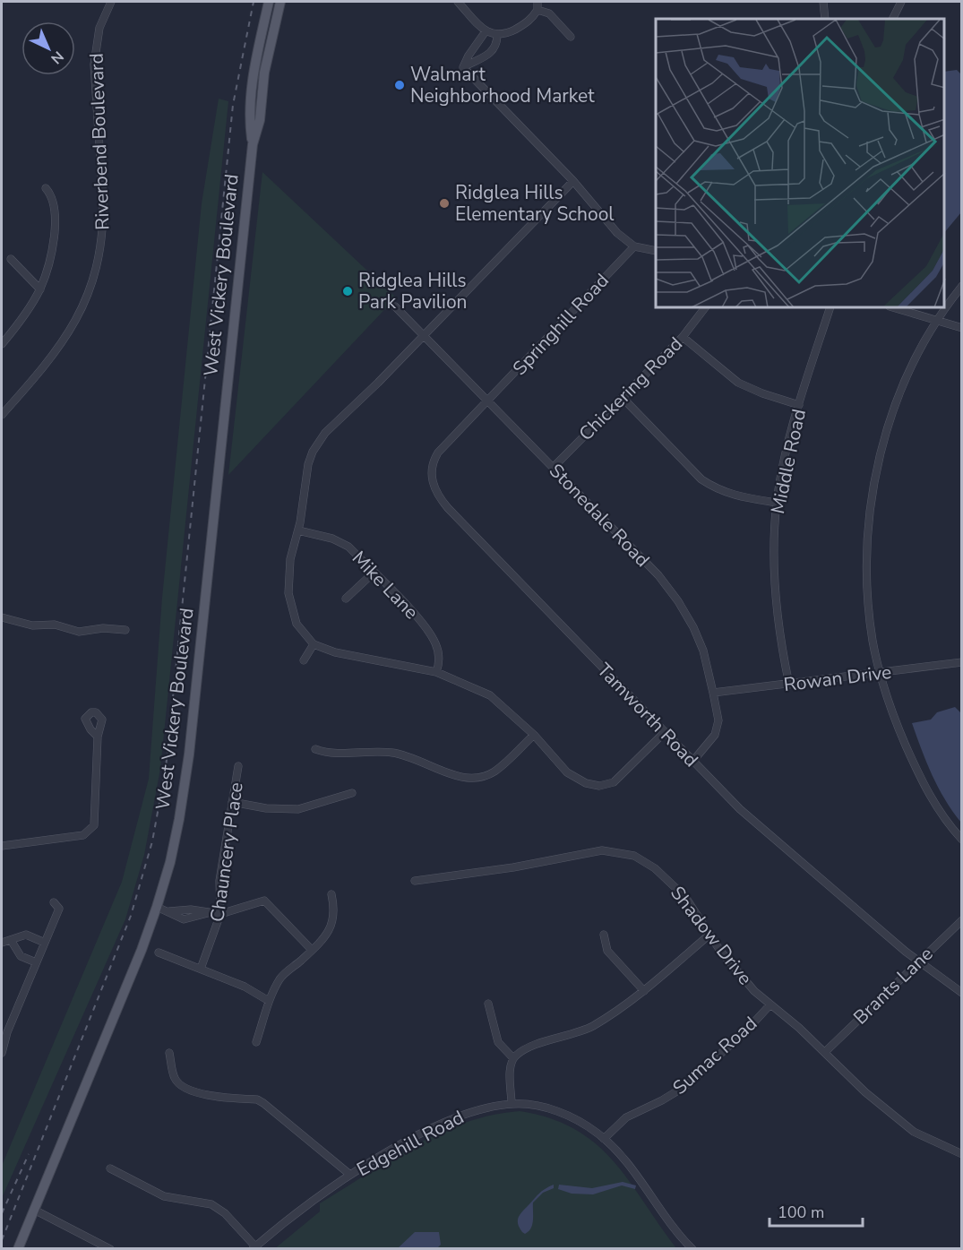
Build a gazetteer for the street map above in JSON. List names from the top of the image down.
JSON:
{
  "streets": {
    "main road": ["West Vickery Boulevard"],
    "street": [
      "Riverbend Boulevard",
      "Springhill Road",
      "Chickering Road",
      "Middle Road",
      "Stonedale Road",
      "Mike Lane",
      "Rowan Drive",
      "Tamworth Road",
      "Chauncery Place",
      "Shadow Drive",
      "Brants Lane",
      "Sumac Road",
      "Edgehill Road"
    ]
  },
  "crossings": [
    ["Springhill Road", "Stonedale Road"],
    ["Springhill Road", "Tamworth Road"],
    ["Chickering Road", "Stonedale Road"],
    ["Middle Road", "Rowan Drive"],
    ["Stonedale Road", "Rowan Drive"],
    ["Stonedale Road", "Tamworth Road"],
    ["Tamworth Road", "Brants Lane"],
    ["Shadow Drive", "Brants Lane"],
    ["Shadow Drive", "Sumac Road"],
    ["Sumac Road", "Edgehill Road"]
  ],
  "places": ["Walmart Neighborhood Market", "Ridglea Hills Elementary School", "Ridglea Hills Park Pavilion"],
  "scale_bar": "100 m",
  "north": "bottom right"
}
